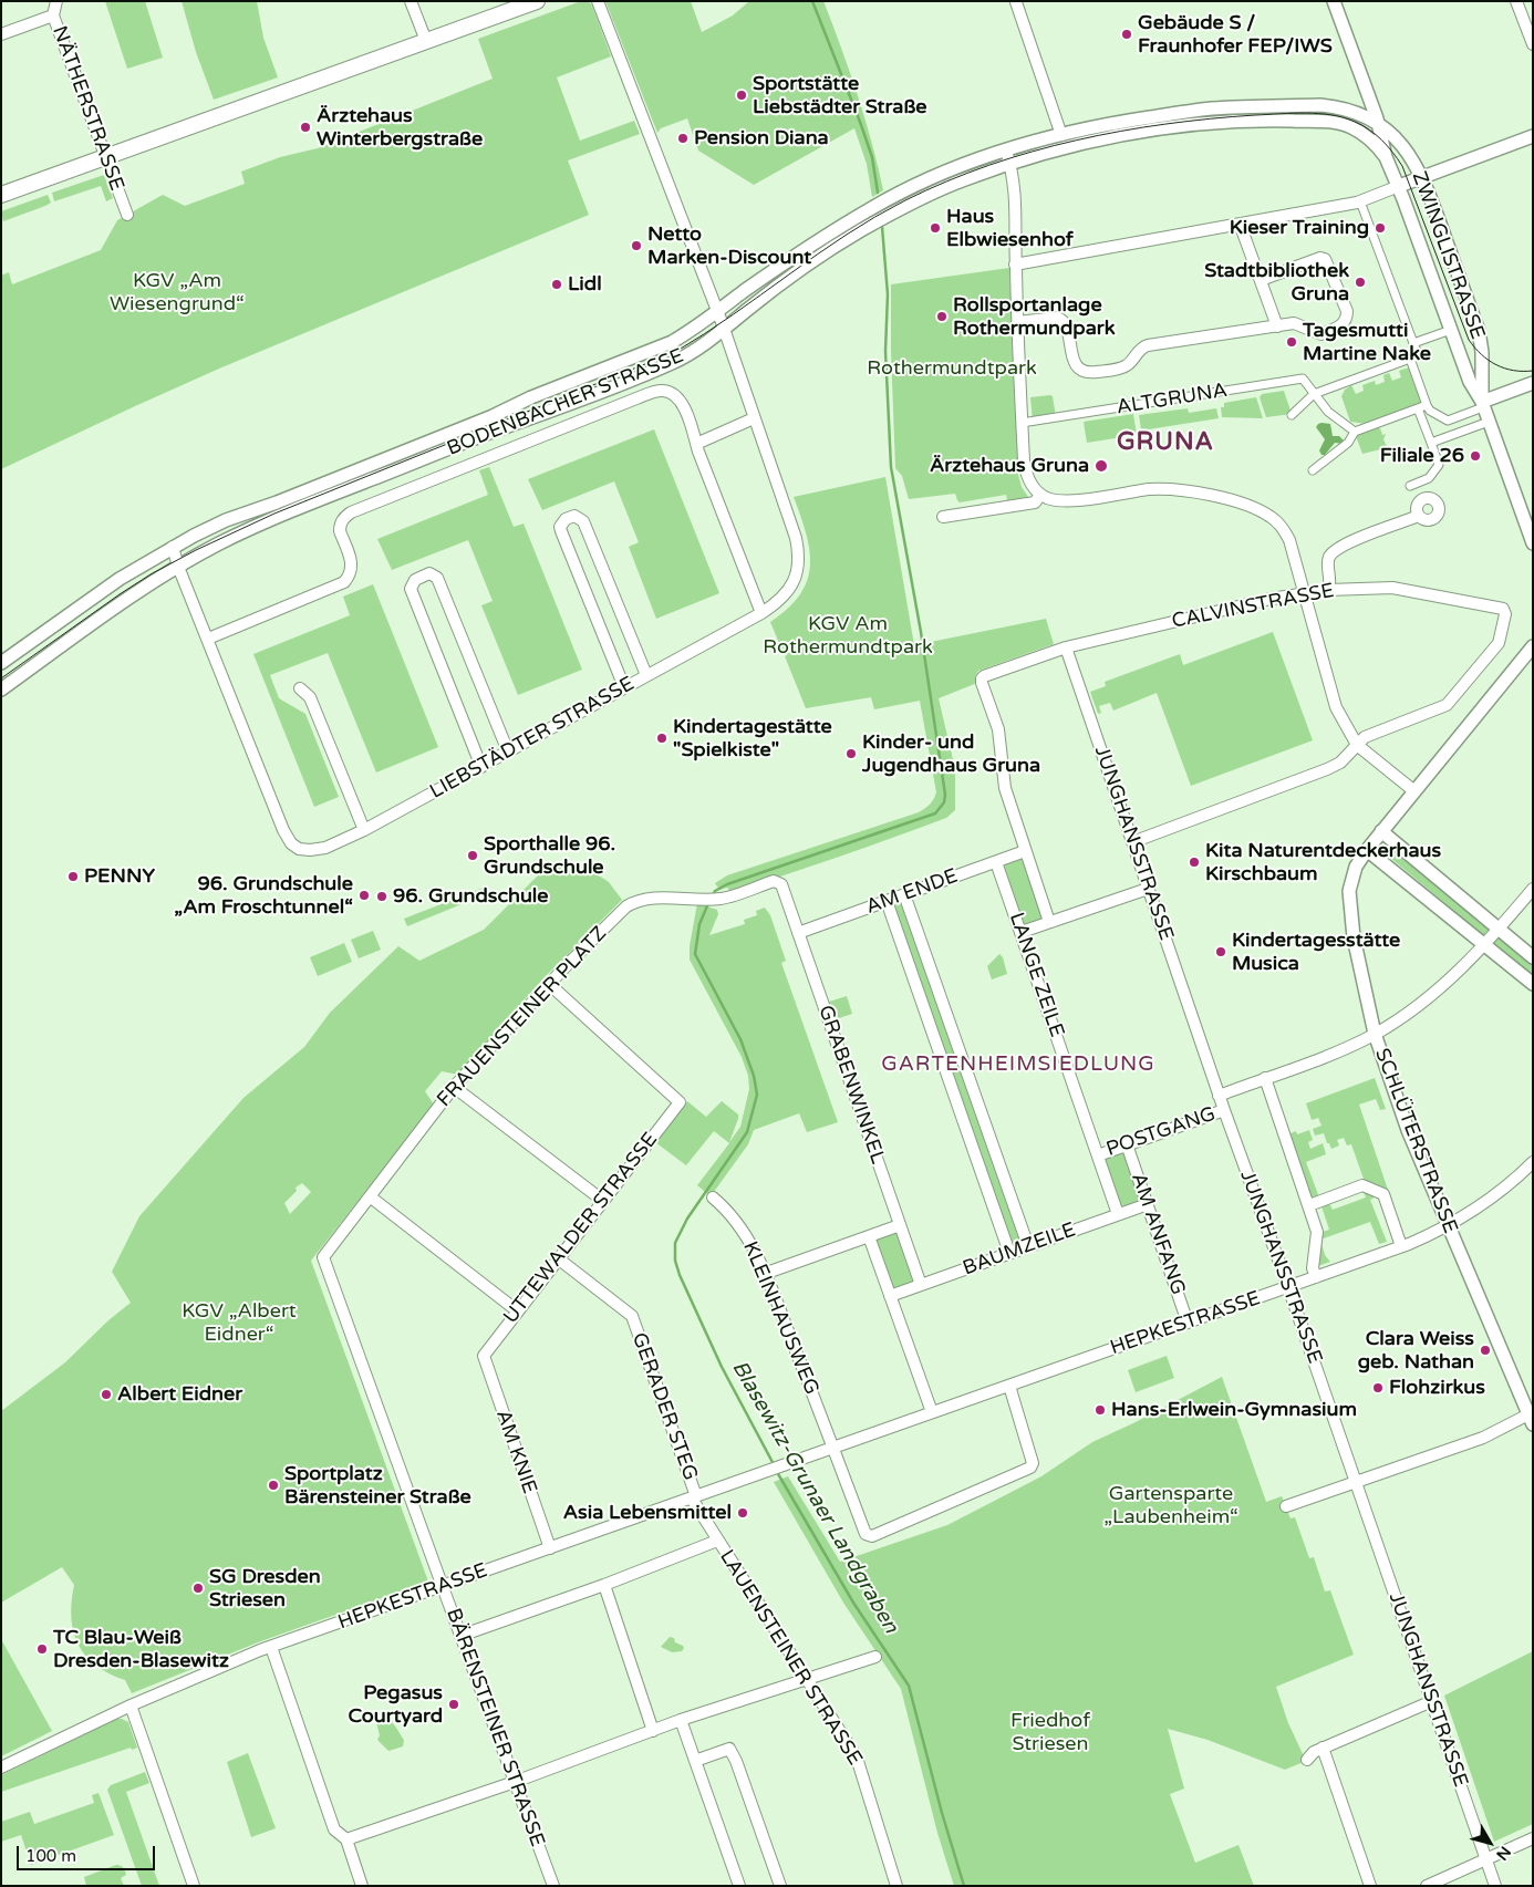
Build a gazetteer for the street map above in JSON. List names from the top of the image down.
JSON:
{
  "streets": {
    "street": [
      "NÄTHERSTRASSE",
      "ZWINGLISTRASSE",
      "ALTGRUNA",
      "BODENBACHER STRASSE",
      "CALVINSTRASSE",
      "LIEBSTÄDTER STRASSE",
      "JUNGHANSSTRASSE",
      "AM ENDE",
      "LANGE ZEILE",
      "FRAUENSTEINER PLATZ",
      "GRABENWINKEL",
      "POSTGANG",
      "SCHLÜTERSTRASSE",
      "UTTEWALDER STRASSE",
      "AM ANFANG",
      "BAUMZEILE",
      "KLEINHAUSWEG",
      "HEPKESTRASSE",
      "GERADER STEG",
      "AM KNIE",
      "LAUENSTEINER STRASSE",
      "BÄRENSTEINER STRASSE"
    ]
  },
  "crossings": [
    ["ZWINGLISTRASSE", "BODENBACHER STRASSE"],
    ["BODENBACHER STRASSE", "LIEBSTÄDTER STRASSE"],
    ["CALVINSTRASSE", "JUNGHANSSTRASSE"],
    ["CALVINSTRASSE", "AM ENDE"],
    ["JUNGHANSSTRASSE", "POSTGANG"],
    ["JUNGHANSSTRASSE", "HEPKESTRASSE"],
    ["AM ENDE", "LANGE ZEILE"],
    ["AM ENDE", "GRABENWINKEL"],
    ["LANGE ZEILE", "POSTGANG"],
    ["LANGE ZEILE", "BAUMZEILE"],
    ["FRAUENSTEINER PLATZ", "GRABENWINKEL"],
    ["FRAUENSTEINER PLATZ", "UTTEWALDER STRASSE"],
    ["FRAUENSTEINER PLATZ", "BÄRENSTEINER STRASSE"],
    ["GRABENWINKEL", "BAUMZEILE"],
    ["POSTGANG", "AM ANFANG"],
    ["SCHLÜTERSTRASSE", "HEPKESTRASSE"],
    ["UTTEWALDER STRASSE", "GERADER STEG"],
    ["UTTEWALDER STRASSE", "AM KNIE"],
    ["AM ANFANG", "BAUMZEILE"],
    ["AM ANFANG", "HEPKESTRASSE"],
    ["KLEINHAUSWEG", "HEPKESTRASSE"],
    ["HEPKESTRASSE", "GERADER STEG"],
    ["HEPKESTRASSE", "AM KNIE"],
    ["HEPKESTRASSE", "LAUENSTEINER STRASSE"],
    ["HEPKESTRASSE", "BÄRENSTEINER STRASSE"],
    ["GERADER STEG", "LAUENSTEINER STRASSE"]
  ],
  "districts": ["GRUNA", "GARTENHEIMSIEDLUNG"],
  "water": ["Blasewitz‐Grunaer Landgraben"],
  "parks": [
    "KGV „Am Wiesengrund“",
    "Rothermundtpark",
    "KGV Am Rothermundtpark",
    "KGV „Albert Eidner“",
    "Gartensparte „Laubenheim“",
    "Friedhof Striesen"
  ],
  "places": [
    "Gebäude S / Fraunhofer FEP/IWS",
    "Sportstätte Liebstädter Straße",
    "Ärztehaus Winterbergstraße",
    "Pension Diana",
    "Haus Elbwiesenhof",
    "Kieser Training",
    "Netto Marken-Discount",
    "Stadtbibliothek Gruna",
    "Lidl",
    "Rollsportanlage Rothermundpark",
    "Tagesmutti Martine Nake",
    "Filiale 26",
    "Ärztehaus Gruna",
    "Kindertagestätte \"Spielkiste\"",
    "Kinder- und Jugendhaus Gruna",
    "Sporthalle 96. Grundschule",
    "Kita Naturentdeckerhaus Kirschbaum",
    "PENNY",
    "96. Grundschule „Am Froschtunnel“",
    "96. Grundschule",
    "Kindertagesstätte Musica",
    "Clara Weiss geb. Nathan",
    "Flohzirkus",
    "Albert Eidner",
    "Hans-Erlwein-Gymnasium",
    "Sportplatz Bärensteiner Straße",
    "Asia Lebensmittel",
    "SG Dresden Striesen",
    "TC Blau-Weiß Dresden-Blasewitz",
    "Pegasus Courtyard"
  ],
  "scale_bar": "100 m",
  "north": "bottom right"
}
